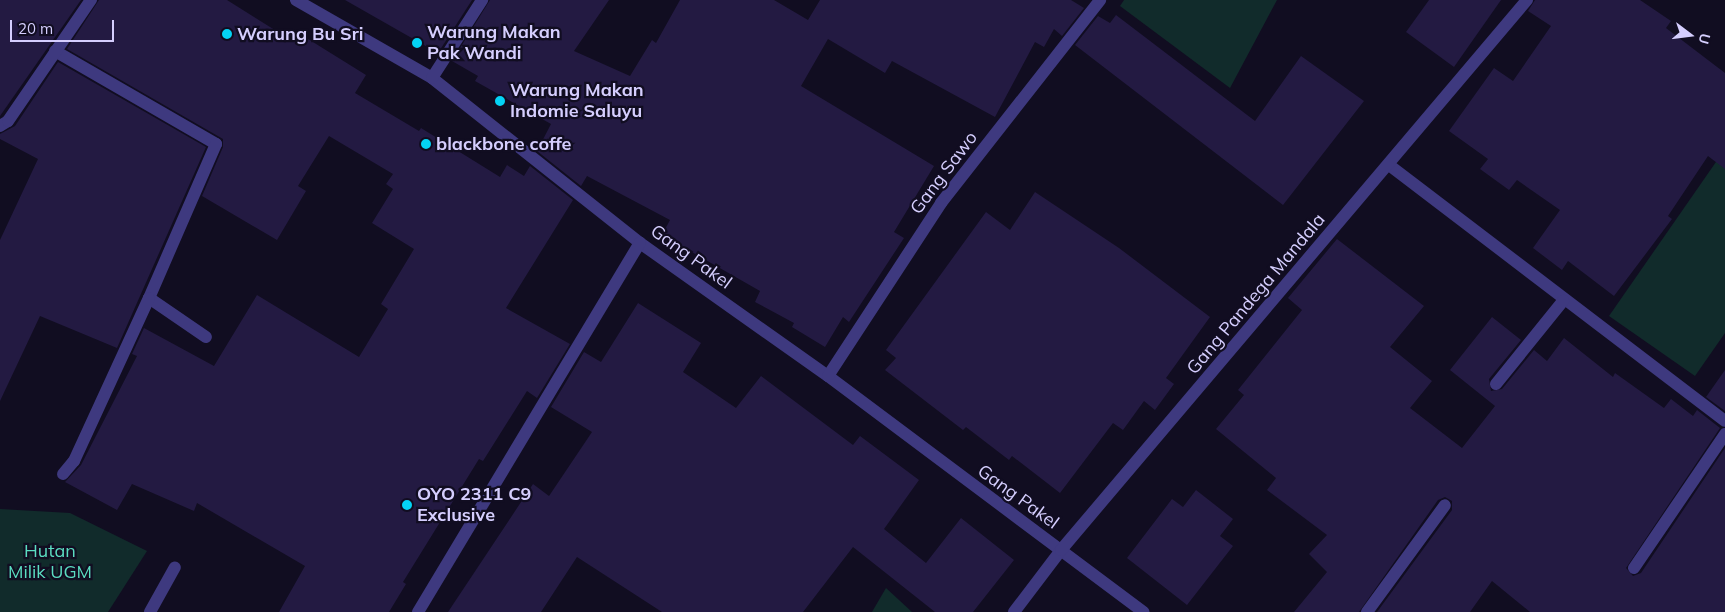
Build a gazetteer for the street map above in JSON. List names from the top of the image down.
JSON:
{
  "streets": {
    "street": ["Gang Sawo", "Gang Pakel", "Gang Pandega Mandala"]
  },
  "crossings": [
    ["Gang Sawo", "Gang Pakel"],
    ["Gang Pakel", "Gang Pandega Mandala"]
  ],
  "parks": ["Hutan Milik UGM"],
  "places": [
    "Warung Bu Sri",
    "Warung Makan Pak Wandi",
    "Warung Makan Indomie Saluyu",
    "blackbone coffe",
    "OYO 2311 C9 Exclusive"
  ],
  "scale_bar": "20 m",
  "north": "right"
}
